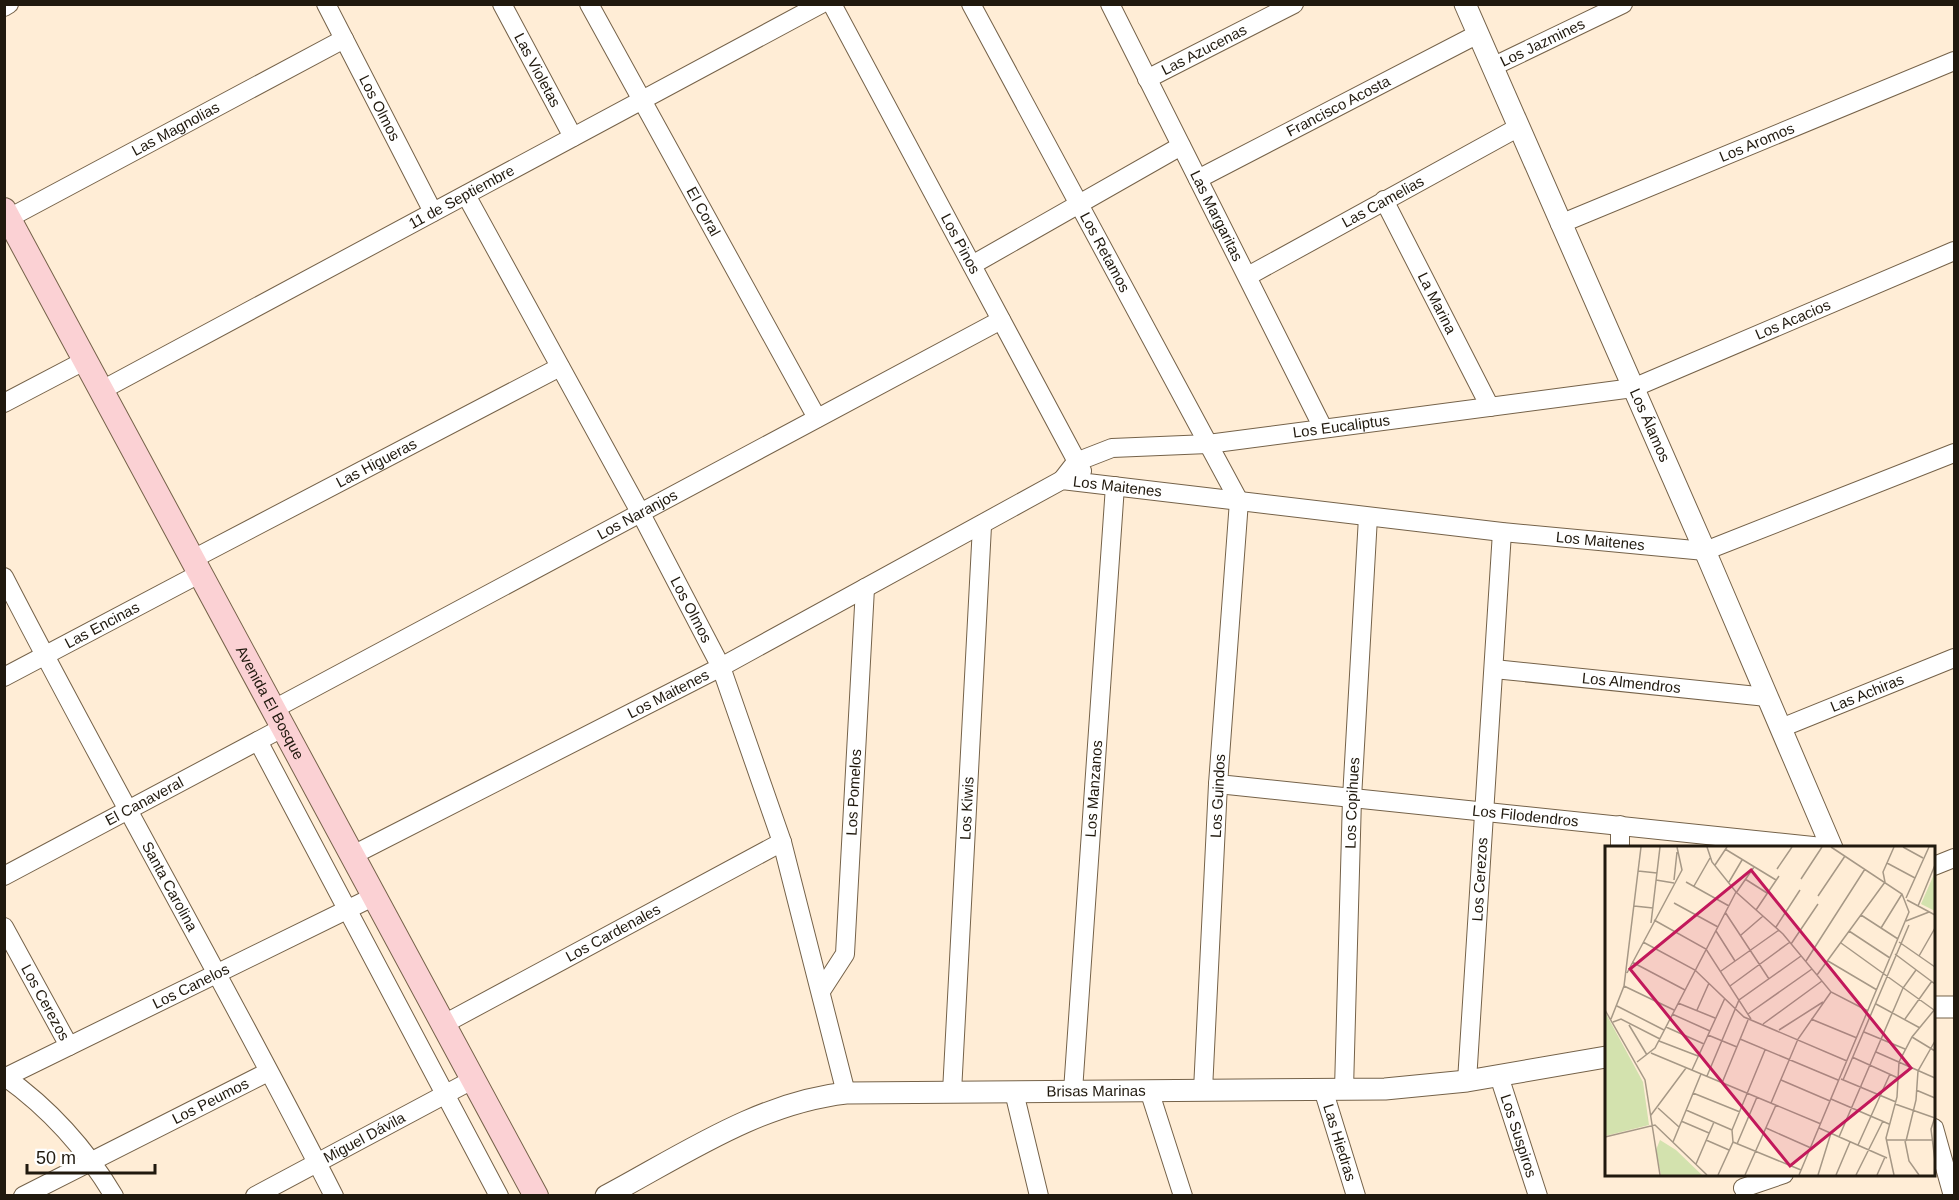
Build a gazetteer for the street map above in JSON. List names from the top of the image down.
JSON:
{
  "streets": {
    "main road": ["Avenida El Bosque"],
    "street": [
      "Los Jazmines",
      "Las Azucenas",
      "Las Violetas",
      "Francisco Acosta",
      "Los Olmos",
      "Las Magnolias",
      "Los Aromos",
      "11 de Septiembre",
      "Las Camelias",
      "El Coral",
      "Las Margaritas",
      "Los Pinos",
      "Los Retamos",
      "La Marina",
      "Los Acacios",
      "Los Eucaliptus",
      "Los Álamos",
      "Las Higueras",
      "Los Maitenes",
      "Los Naranjos",
      "Las Encinas",
      "Los Almendros",
      "Las Achiras",
      "Los Manzanos",
      "Los Pomelos",
      "Los Guindos",
      "El Canaveral",
      "Los Copihues",
      "Los Kiwis",
      "Los Filodendros",
      "Los Cerezos",
      "Santa Carolina",
      "Los Cardenales",
      "Los Canelos",
      "Brisas Marinas",
      "Los Peumos",
      "Los Suspiros",
      "Miguel Dávila",
      "Las Hiedras"
    ]
  },
  "crossings": [
    ["Los Jazmines", "Los Álamos"],
    ["Las Azucenas", "Las Margaritas"],
    ["Las Violetas", "11 de Septiembre"],
    ["Francisco Acosta", "Las Margaritas"],
    ["Francisco Acosta", "Los Álamos"],
    ["Los Olmos", "Las Magnolias"],
    ["Los Olmos", "11 de Septiembre"],
    ["Los Olmos", "Las Higueras"],
    ["Los Olmos", "Los Maitenes"],
    ["Los Olmos", "Los Naranjos"],
    ["Los Olmos", "Los Pomelos"],
    ["Los Olmos", "Los Cardenales"],
    ["Los Olmos", "Brisas Marinas"],
    ["Las Magnolias", "Avenida El Bosque"],
    ["Los Aromos", "Los Álamos"],
    ["11 de Septiembre", "El Coral"],
    ["11 de Septiembre", "Avenida El Bosque"],
    ["Las Camelias", "Las Margaritas"],
    ["Las Camelias", "La Marina"],
    ["Las Camelias", "Los Álamos"],
    ["El Coral", "Los Naranjos"],
    ["Las Margaritas", "Los Eucaliptus"],
    ["Los Pinos", "Los Eucaliptus"],
    ["Los Pinos", "Los Maitenes"],
    ["Los Pinos", "Los Naranjos"],
    ["Los Retamos", "Los Eucaliptus"],
    ["Los Retamos", "Los Maitenes"],
    ["Los Retamos", "Los Guindos"],
    ["La Marina", "Los Eucaliptus"],
    ["Los Acacios", "Los Eucaliptus"],
    ["Los Acacios", "Los Álamos"],
    ["Los Eucaliptus", "Los Álamos"],
    ["Los Álamos", "Los Maitenes"],
    ["Los Álamos", "Los Almendros"],
    ["Los Álamos", "Las Achiras"],
    ["Las Higueras", "Las Encinas"],
    ["Las Higueras", "Avenida El Bosque"],
    ["Los Maitenes", "Avenida El Bosque"],
    ["Los Maitenes", "Los Manzanos"],
    ["Los Maitenes", "Los Pomelos"],
    ["Los Maitenes", "Los Guindos"],
    ["Los Maitenes", "Los Copihues"],
    ["Los Maitenes", "Los Kiwis"],
    ["Los Maitenes", "Los Cerezos"],
    ["Los Naranjos", "Avenida El Bosque"],
    ["Los Naranjos", "El Canaveral"],
    ["Las Encinas", "Avenida El Bosque"],
    ["Las Encinas", "Santa Carolina"],
    ["Los Almendros", "Los Cerezos"],
    ["Avenida El Bosque", "El Canaveral"],
    ["Avenida El Bosque", "Los Cardenales"],
    ["Avenida El Bosque", "Los Canelos"],
    ["Avenida El Bosque", "Miguel Dávila"],
    ["Los Manzanos", "Brisas Marinas"],
    ["Los Guindos", "Los Filodendros"],
    ["Los Guindos", "Brisas Marinas"],
    ["El Canaveral", "Santa Carolina"],
    ["Los Copihues", "Los Filodendros"],
    ["Los Copihues", "Brisas Marinas"],
    ["Los Copihues", "Las Hiedras"],
    ["Los Kiwis", "Brisas Marinas"],
    ["Los Filodendros", "Los Cerezos"],
    ["Los Cerezos", "Los Canelos"],
    ["Los Cerezos", "Brisas Marinas"],
    ["Santa Carolina", "Los Canelos"],
    ["Santa Carolina", "Los Peumos"],
    ["Santa Carolina", "Miguel Dávila"],
    ["Brisas Marinas", "Los Suspiros"],
    ["Brisas Marinas", "Las Hiedras"]
  ],
  "scale_bar": "50 m"
}
